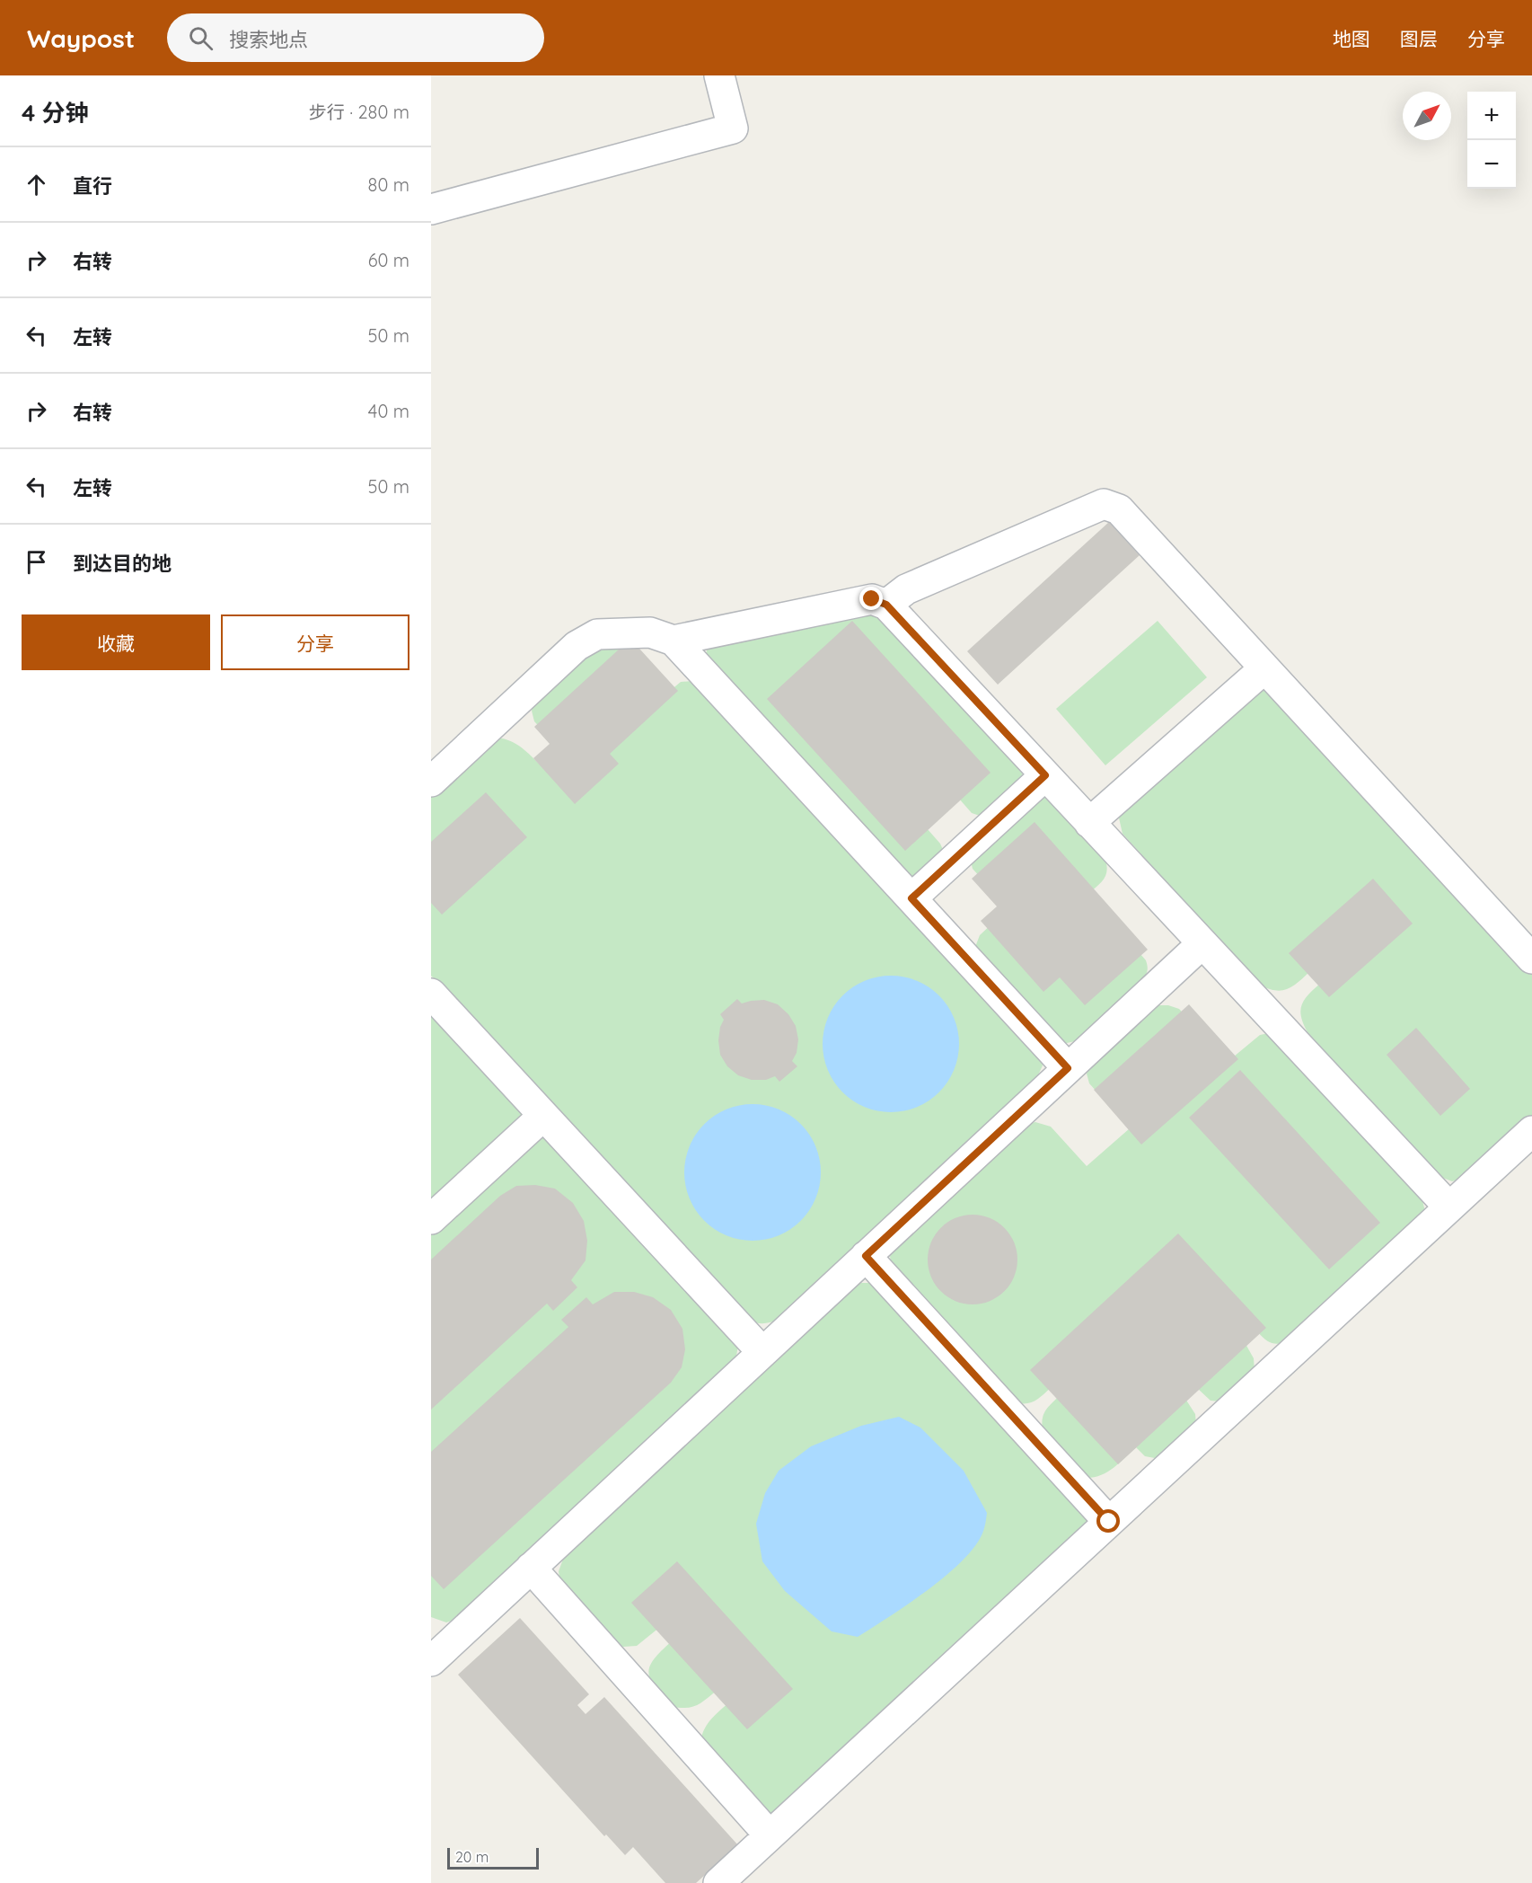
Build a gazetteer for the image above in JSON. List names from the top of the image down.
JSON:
{
  "scale_bar": "20 m",
  "north": "top right",
  "page": {
    "header": "Waypost",
    "search": "搜索地点",
    "nav": ["地图", "图层", "分享"],
    "heading": ["4 分钟", "步行 · 280 m"],
    "map_buttons": ["+", "−"],
    "list": [
      ["直行", "80 m"],
      ["右转", "60 m"],
      ["左转", "50 m"],
      ["右转", "40 m"],
      ["左转", "50 m"],
      "到达目的地"
    ],
    "buttons": ["收藏", "分享"],
    "scale": "20 m"
  }
}
